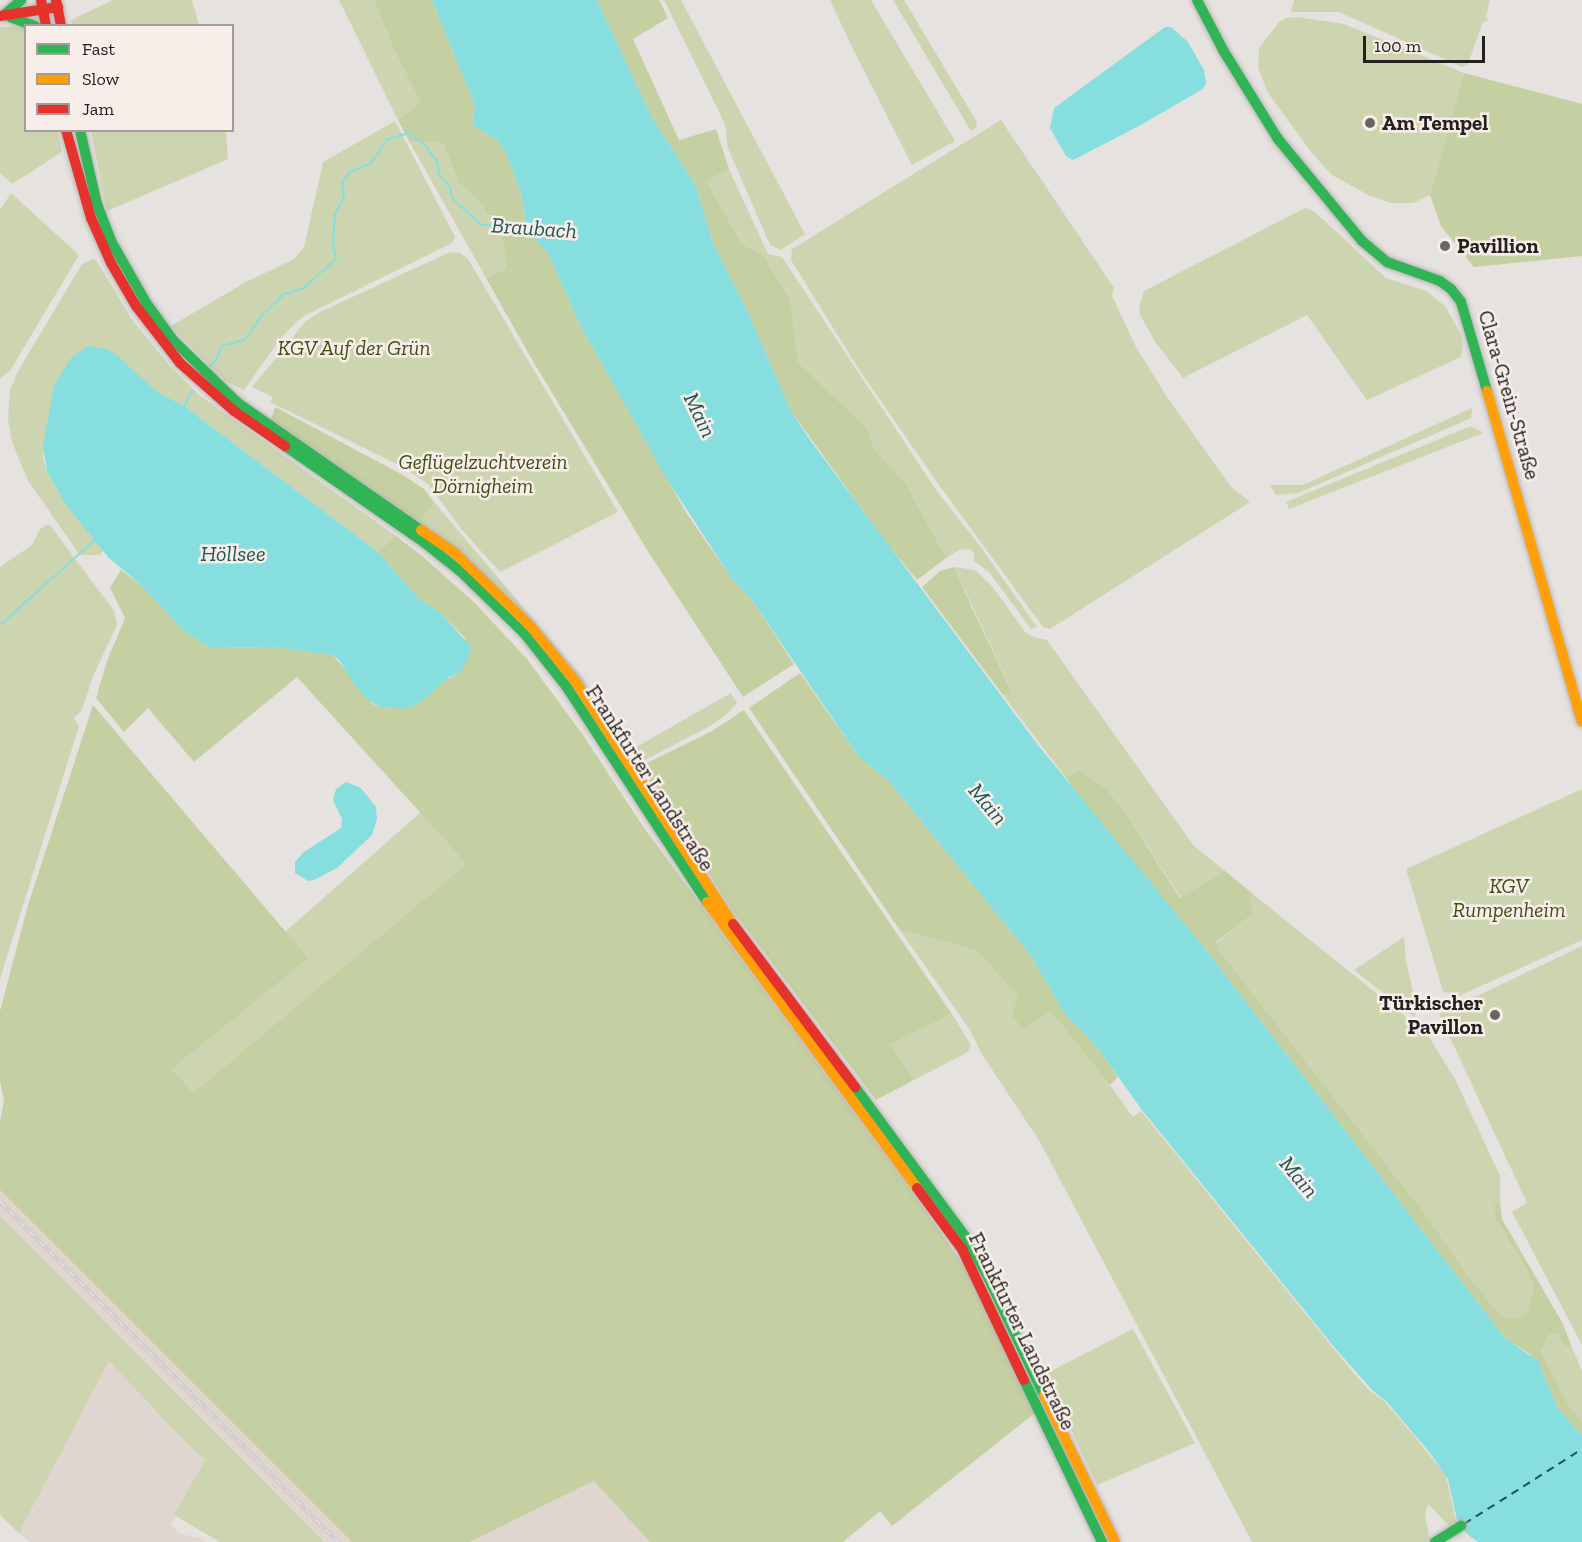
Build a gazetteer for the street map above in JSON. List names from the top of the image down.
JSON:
{
  "streets": {
    "main road": ["Clara-Grein-Straße", "Frankfurter Landstraße"]
  },
  "water": ["Braubach", "Main", "Höllsee"],
  "parks": ["KGV Auf der Grün", "Geflügelzuchtverein Dörnigheim", "KGV Rumpenheim"],
  "places": ["Am Tempel", "Pavillion", "Türkischer Pavillon"],
  "legend": ["Fast", "Slow", "Jam"],
  "scale_bar": "100 m"
}
